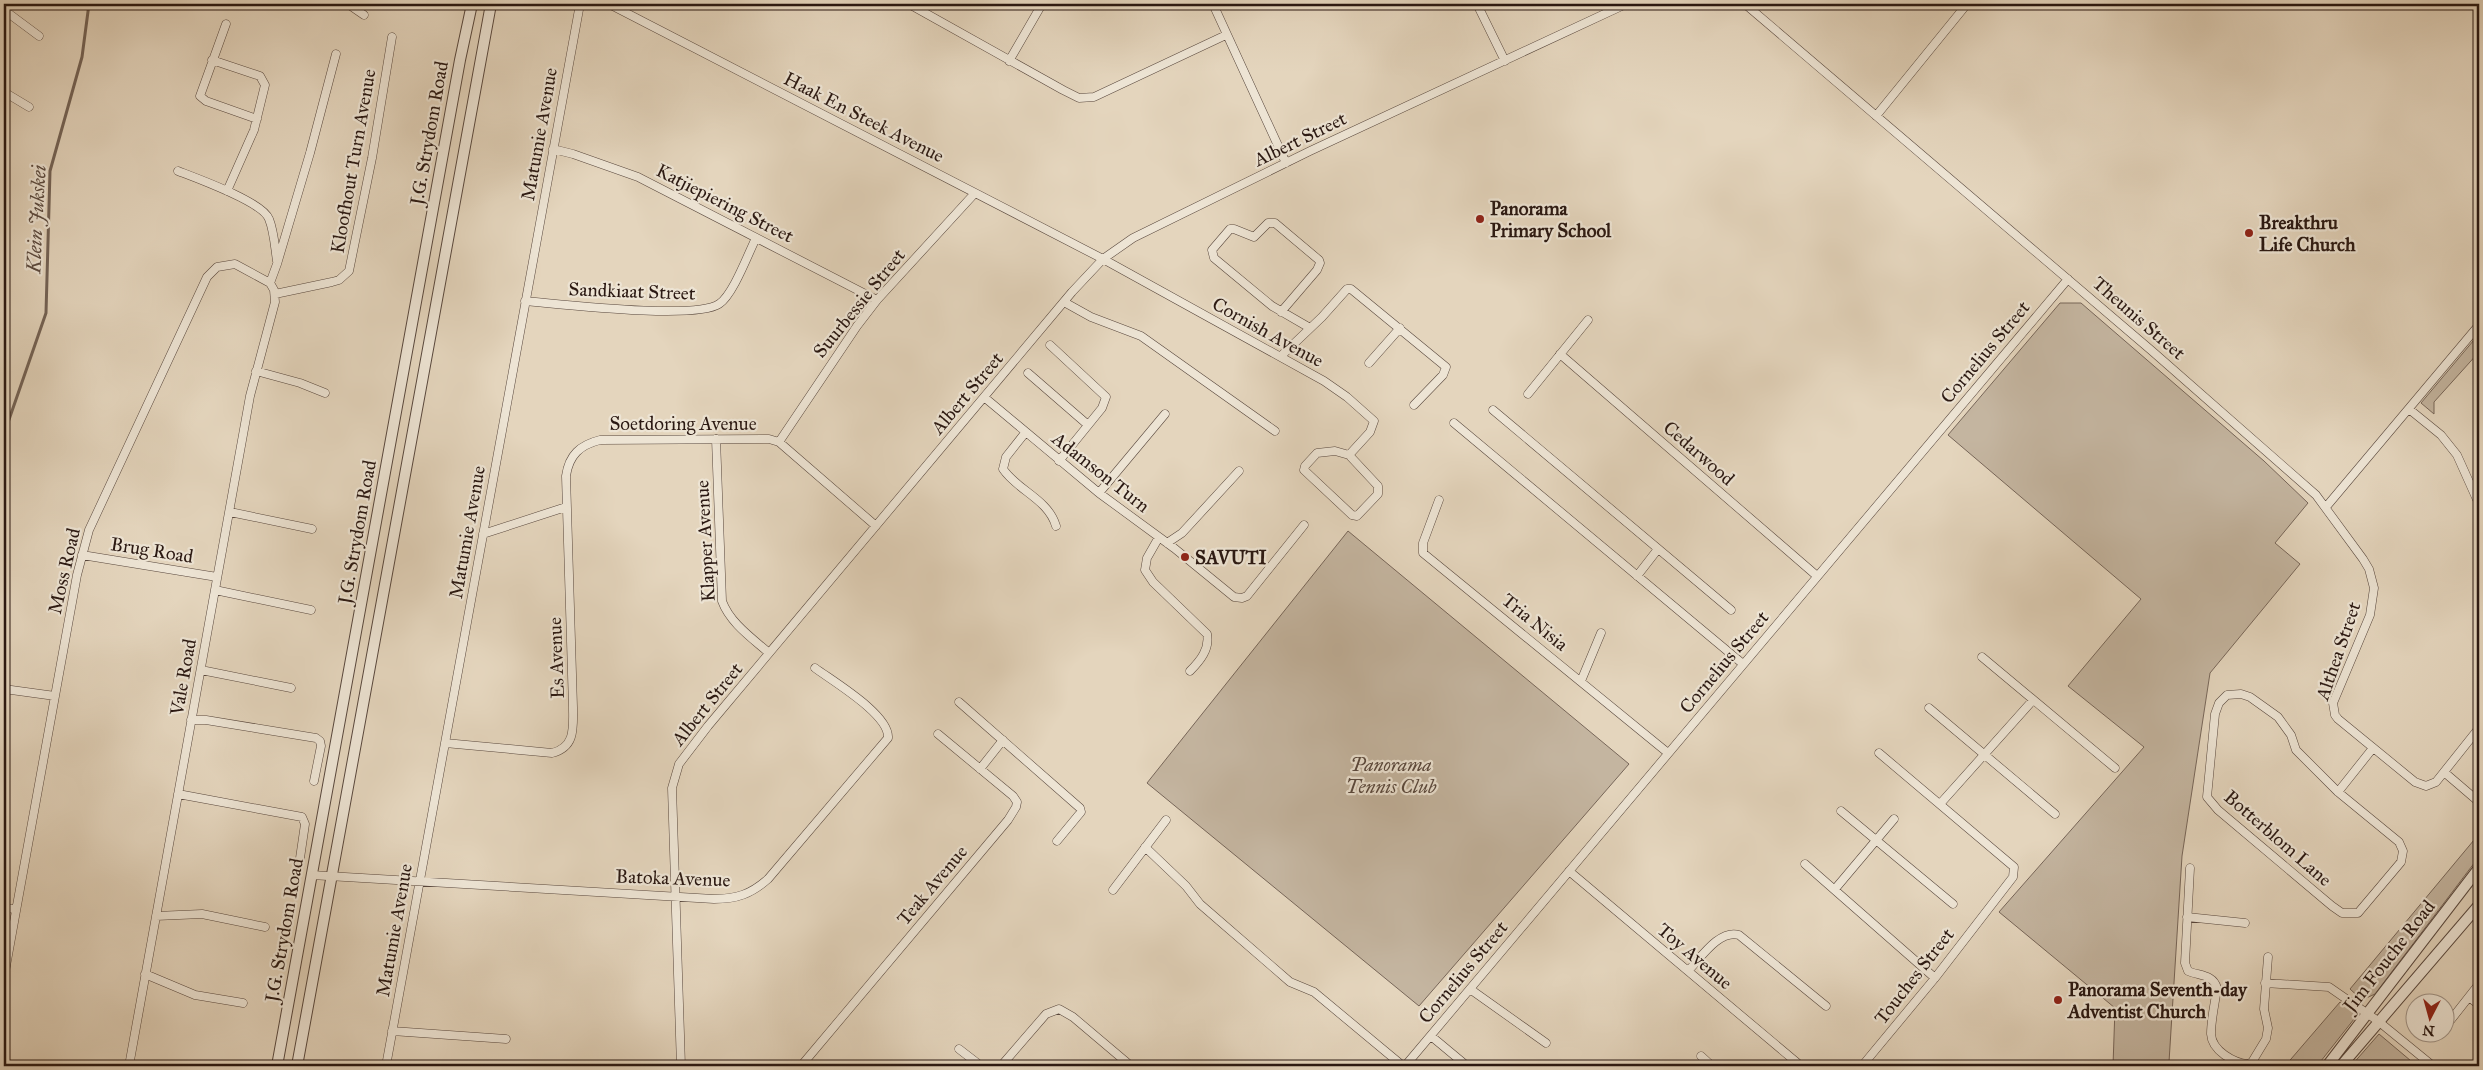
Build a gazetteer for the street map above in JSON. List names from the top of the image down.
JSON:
{
  "streets": {
    "street": [
      "Haak En Steek Avenue",
      "J.G. Strydom Road",
      "Matumie Avenue",
      "Albert Street",
      "Kloofhout Turn Avenue",
      "Katjiepiering Street",
      "Sandkiaat Street",
      "Suurbessie Street",
      "Theunis Street",
      "Cornish Avenue",
      "Cornelius Street",
      "Soetdoring Avenue",
      "Cedarwood",
      "Adamson Turn",
      "Klapper Avenue",
      "Brug Road",
      "Moss Road",
      "Tria Nisia",
      "Althea Street",
      "Es Avenue",
      "Vale Road",
      "Botterblom Lane",
      "Batoka Avenue",
      "Teak Avenue",
      "Toy Avenue",
      "Jim Fouche Road",
      "Touches Street"
    ]
  },
  "crossings": [
    ["Haak En Steek Avenue", "Albert Street"],
    ["Haak En Steek Avenue", "Suurbessie Street"],
    ["Haak En Steek Avenue", "Cornish Avenue"],
    ["J.G. Strydom Road", "Batoka Avenue"],
    ["Matumie Avenue", "Katjiepiering Street"],
    ["Matumie Avenue", "Sandkiaat Street"],
    ["Matumie Avenue", "Es Avenue"],
    ["Matumie Avenue", "Batoka Avenue"],
    ["Albert Street", "Cornish Avenue"],
    ["Albert Street", "Soetdoring Avenue"],
    ["Albert Street", "Adamson Turn"],
    ["Albert Street", "Klapper Avenue"],
    ["Albert Street", "Batoka Avenue"],
    ["Kloofhout Turn Avenue", "Vale Road"],
    ["Katjiepiering Street", "Sandkiaat Street"],
    ["Katjiepiering Street", "Suurbessie Street"],
    ["Suurbessie Street", "Soetdoring Avenue"],
    ["Theunis Street", "Cornelius Street"],
    ["Theunis Street", "Althea Street"],
    ["Cornelius Street", "Cedarwood"],
    ["Cornelius Street", "Tria Nisia"],
    ["Cornelius Street", "Toy Avenue"],
    ["Soetdoring Avenue", "Klapper Avenue"],
    ["Soetdoring Avenue", "Es Avenue"],
    ["Brug Road", "Moss Road"],
    ["Brug Road", "Vale Road"]
  ],
  "water": ["Klein Jukskei"],
  "parks": ["Panorama Tennis Club"],
  "places": [
    "Panorama Primary School",
    "Breakthru Life Church",
    "SAVUTI",
    "Panorama Seventh-day Adventist Church"
  ],
  "north": "bottom"
}
